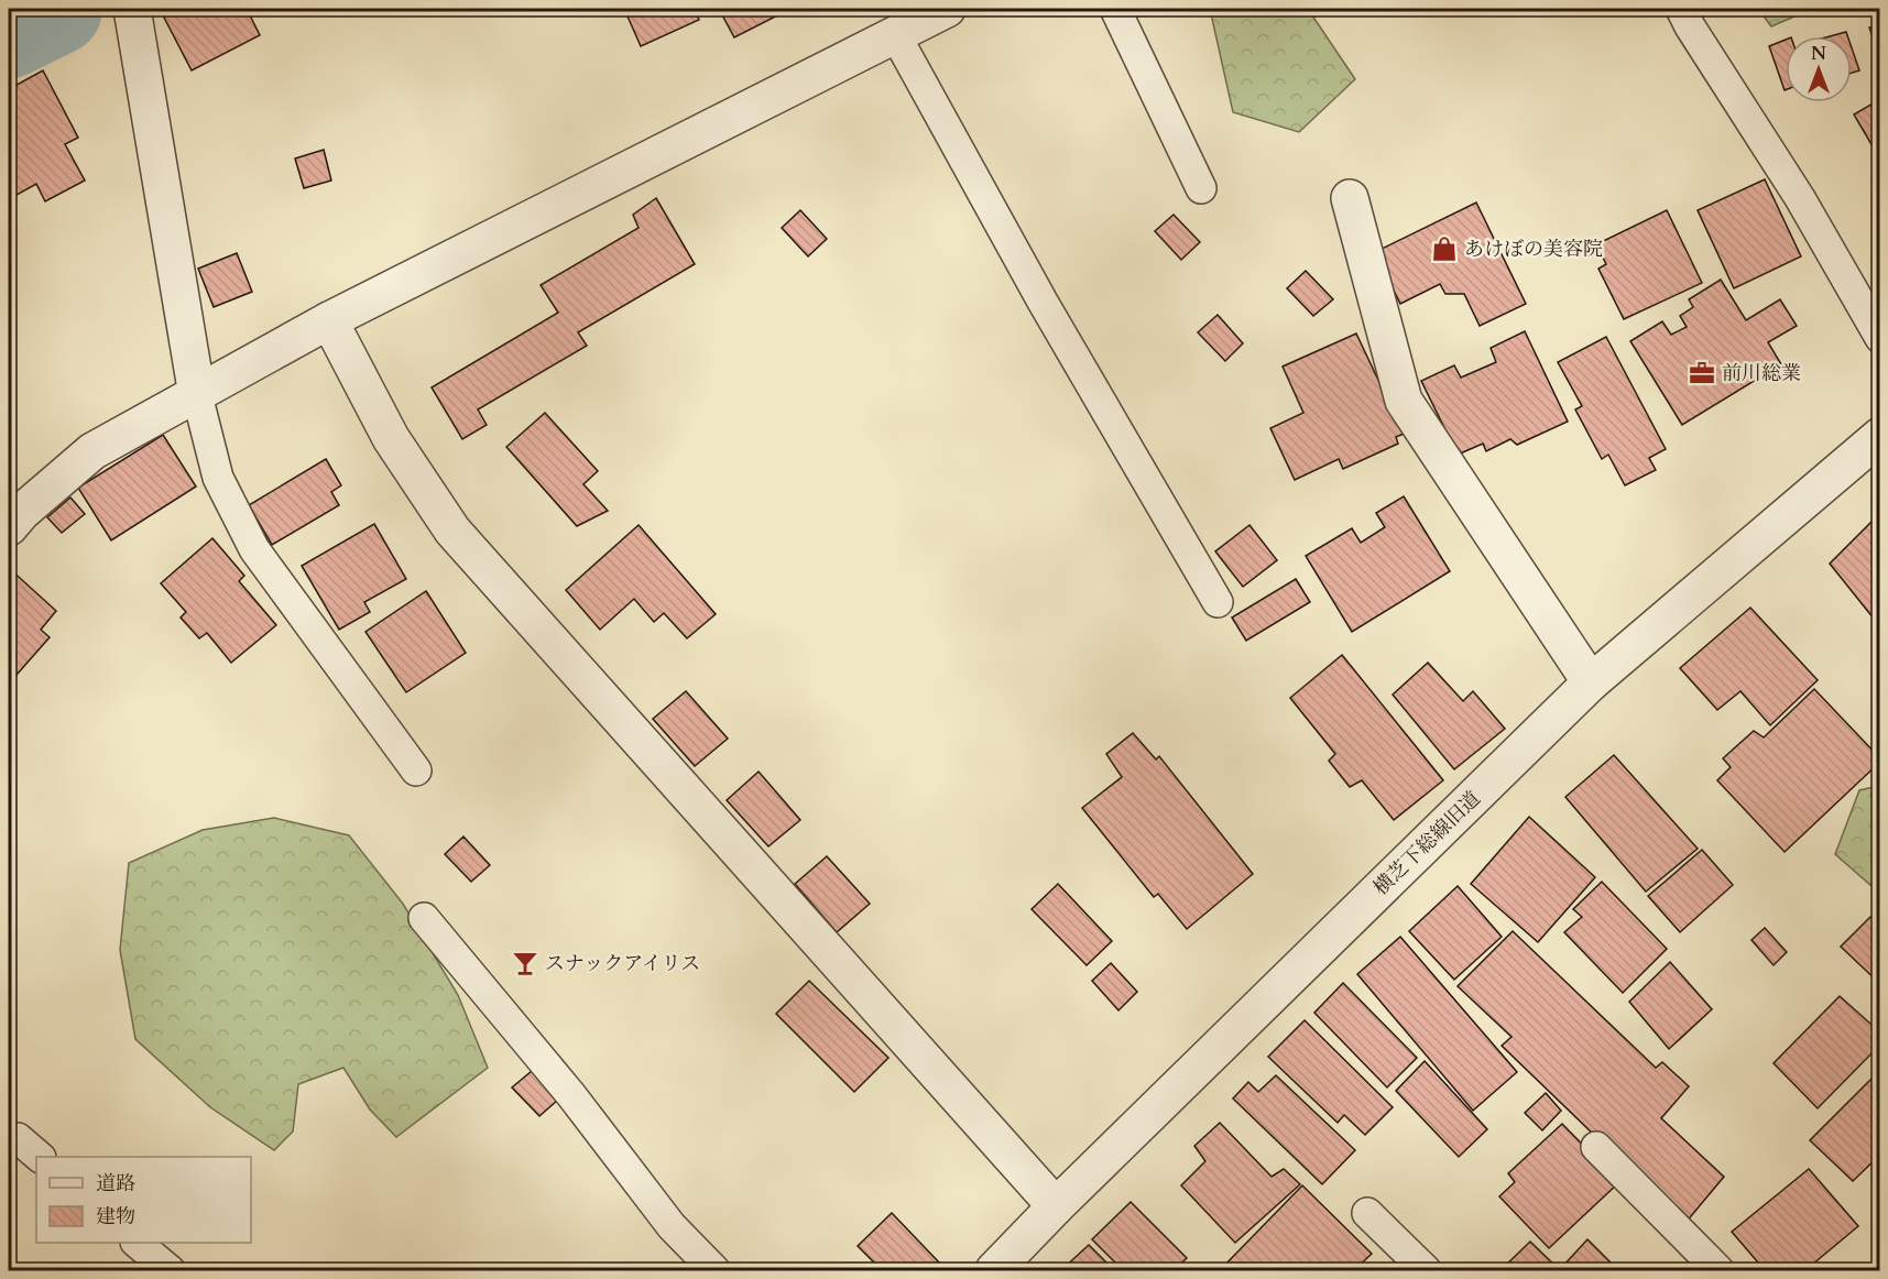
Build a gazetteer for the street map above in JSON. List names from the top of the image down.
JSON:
{
  "streets": {
    "street": ["横芝下総線旧道"]
  },
  "places": {
    "shop": ["あけぼの美容院"],
    "office": ["前川総業"],
    "bar": ["スナックアイリス"]
  },
  "legend": ["道路", "建物"],
  "north": "top"
}
